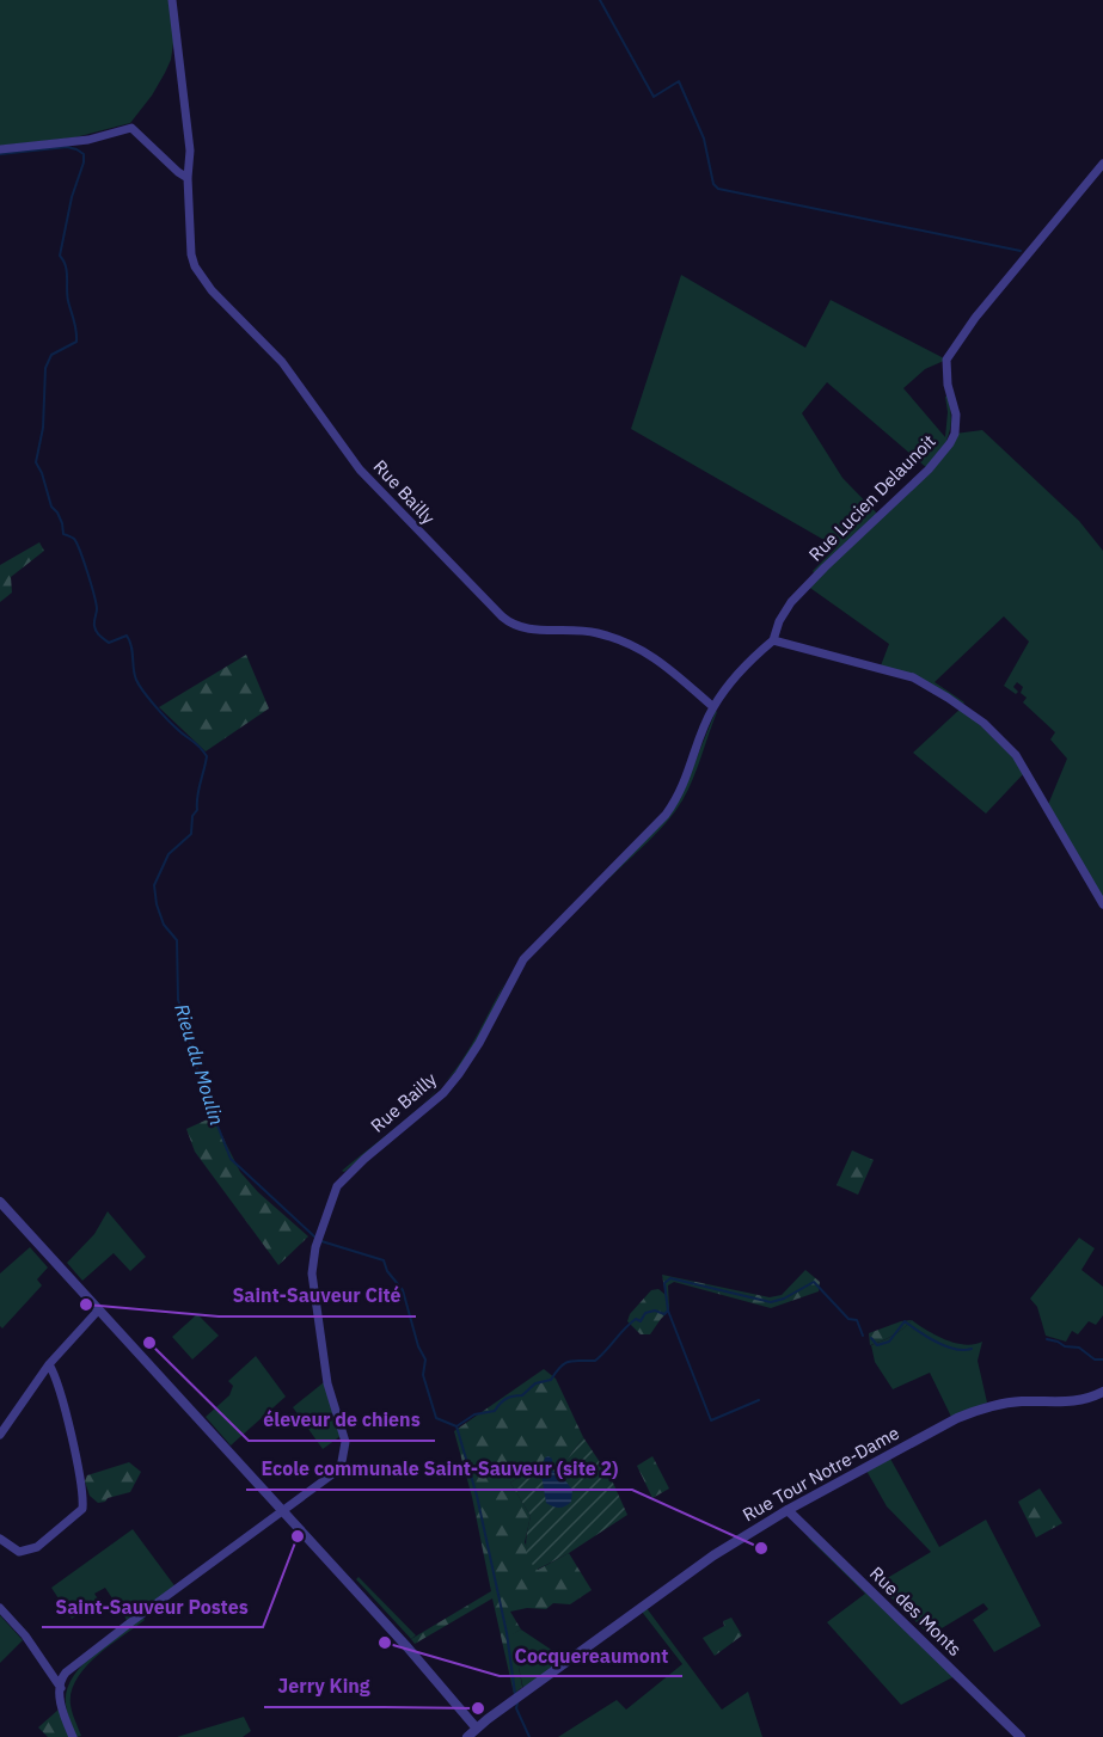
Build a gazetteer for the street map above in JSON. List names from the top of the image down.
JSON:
{
  "streets": {
    "street": [
      "Rue Bailly",
      "Rue Lucien Delaunoit",
      "Rue Tour Notre-Dame",
      "Rue des Monts"
    ]
  },
  "crossings": [
    ["Rue Bailly", "Rue Lucien Delaunoit"],
    ["Rue Tour Notre-Dame", "Rue des Monts"]
  ],
  "water": ["Rieu du Moulin"],
  "places": [
    "Saint-Sauveur Cité",
    "éleveur de chiens",
    "Saint-Sauveur Postes",
    "Ecole communale Saint-Sauveur (site 2)",
    "Cocquereaumont",
    "Jerry King"
  ]
}
